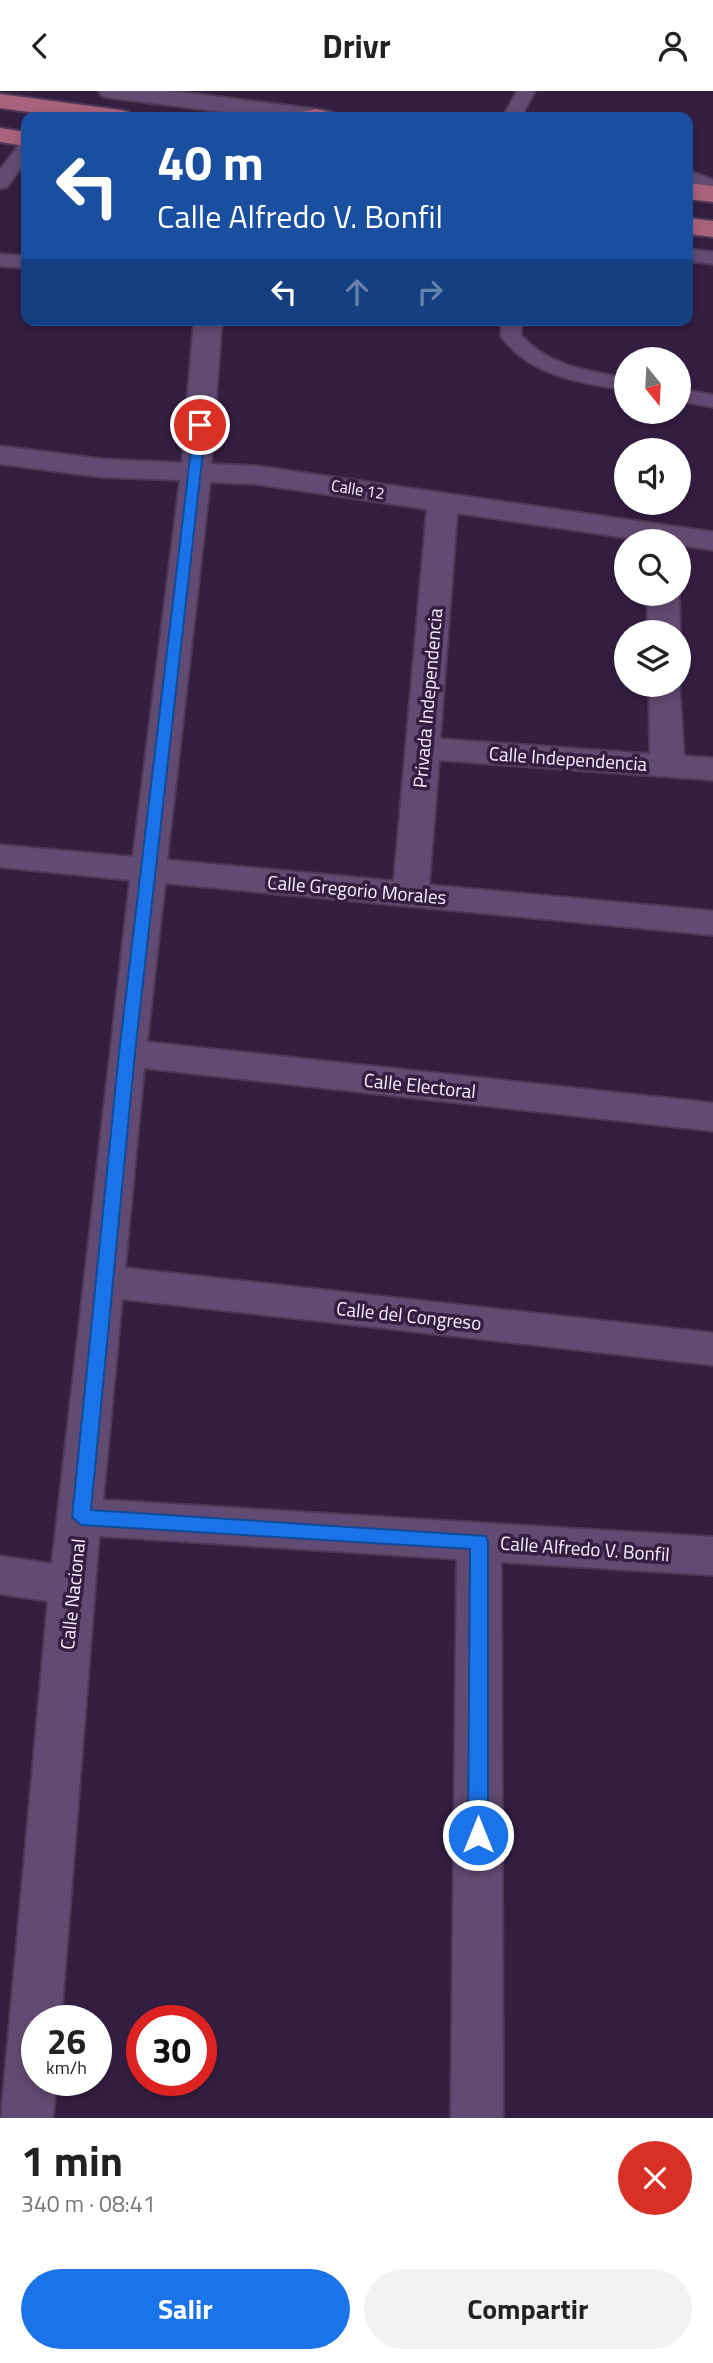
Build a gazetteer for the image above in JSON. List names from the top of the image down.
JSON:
{
  "streets": {
    "street": [
      "Calle 12",
      "Privada Independencia",
      "Calle Independencia",
      "Calle Gregorio Morales",
      "Calle Electoral",
      "Calle del Congreso",
      "Calle Alfredo V. Bonfil",
      "Calle Nacional"
    ]
  },
  "crossings": [
    ["Calle 12", "Privada Independencia"],
    ["Calle 12", "Calle Nacional"],
    ["Privada Independencia", "Calle Independencia"],
    ["Privada Independencia", "Calle Gregorio Morales"],
    ["Calle Gregorio Morales", "Calle Nacional"],
    ["Calle Electoral", "Calle Nacional"],
    ["Calle del Congreso", "Calle Nacional"],
    ["Calle Alfredo V. Bonfil", "Calle Nacional"]
  ],
  "north": "bottom",
  "page": {
    "header": "Drivr",
    "turn": ["40 m", "Calle Alfredo V. Bonfil"],
    "speed": "26 km/h",
    "limit": "30",
    "heading": ["1 min", "340 m · 08:41"],
    "buttons": ["Salir", "Compartir"]
  }
}
